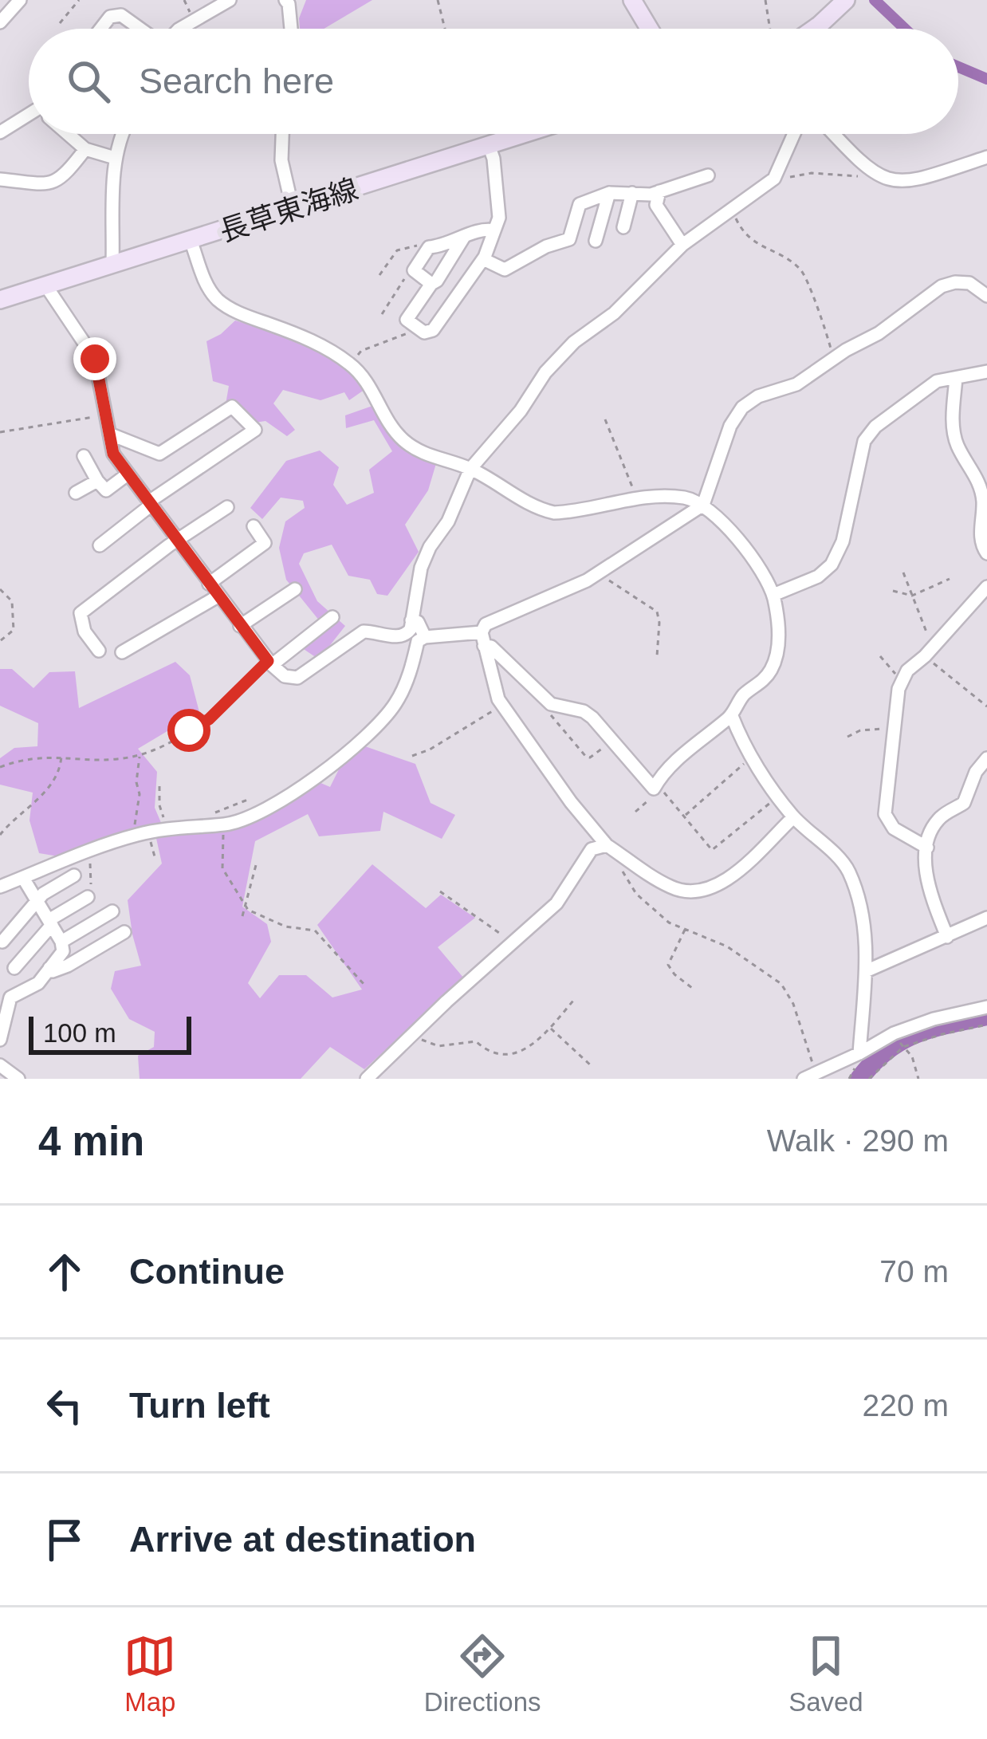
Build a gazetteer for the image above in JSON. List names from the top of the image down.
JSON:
{
  "streets": {
    "main road": ["長草東海線"]
  },
  "scale_bar": "100 m",
  "page": {
    "search": "Search here",
    "scale": "100 m",
    "heading": ["4 min", "Walk · 290 m"],
    "list": [
      ["Continue", "70 m"],
      ["Turn left", "220 m"],
      "Arrive at destination"
    ],
    "nav": ["Map", "Directions", "Saved"]
  }
}
